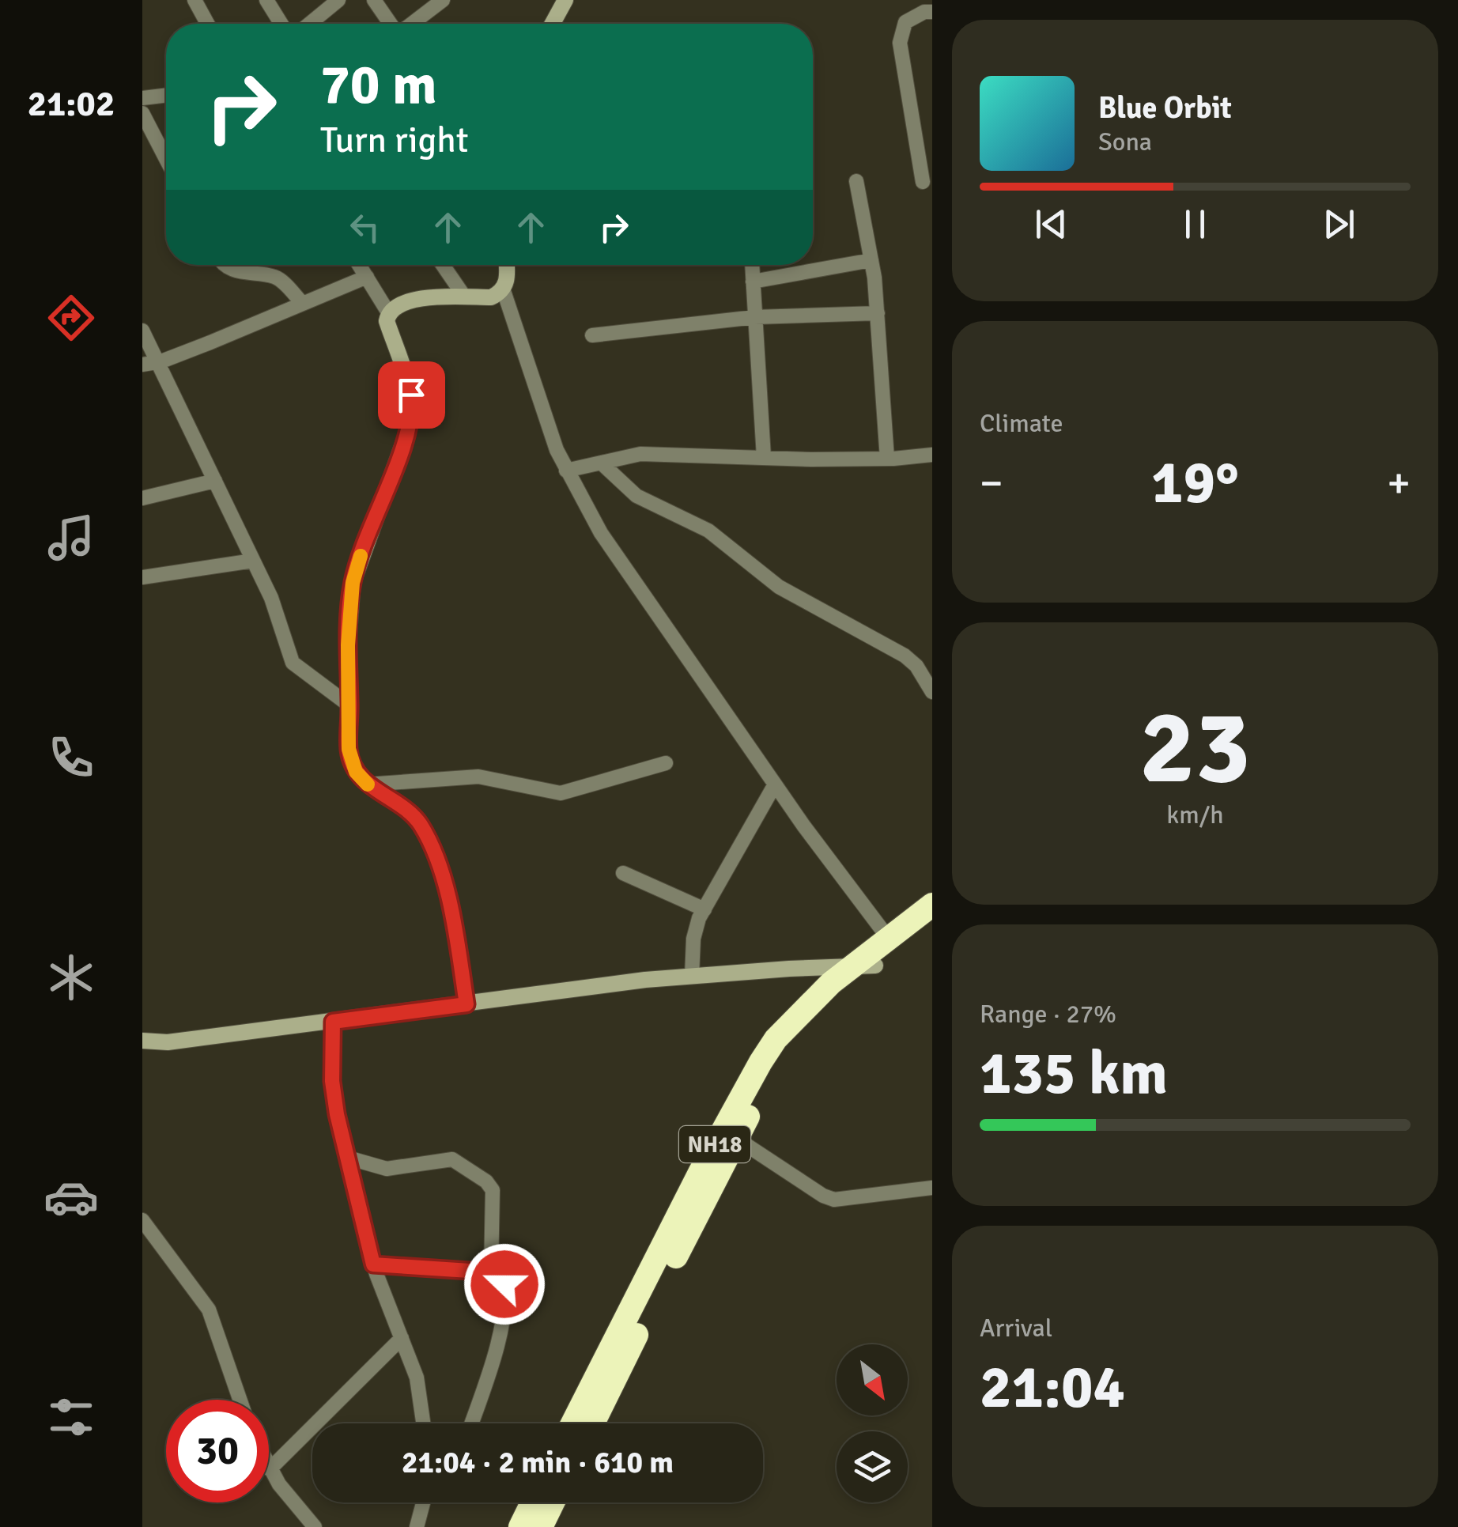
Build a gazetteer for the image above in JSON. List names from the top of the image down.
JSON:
{
  "streets": {
    "highway": ["NH18"]
  },
  "north": "bottom right",
  "page": {
    "tabs": "21:02",
    "turn": ["70 m", "Turn right"],
    "song": ["Blue Orbit", "Sona"],
    "tile": [
      "Climate",
      ["23", "km/h"],
      ["Range · 27%", "135 km"],
      ["Arrival", "21:04"]
    ],
    "heat": ["−", "19°", "+"],
    "limit": "30",
    "trip": "21:04 · 2 min · 610 m"
  }
}
